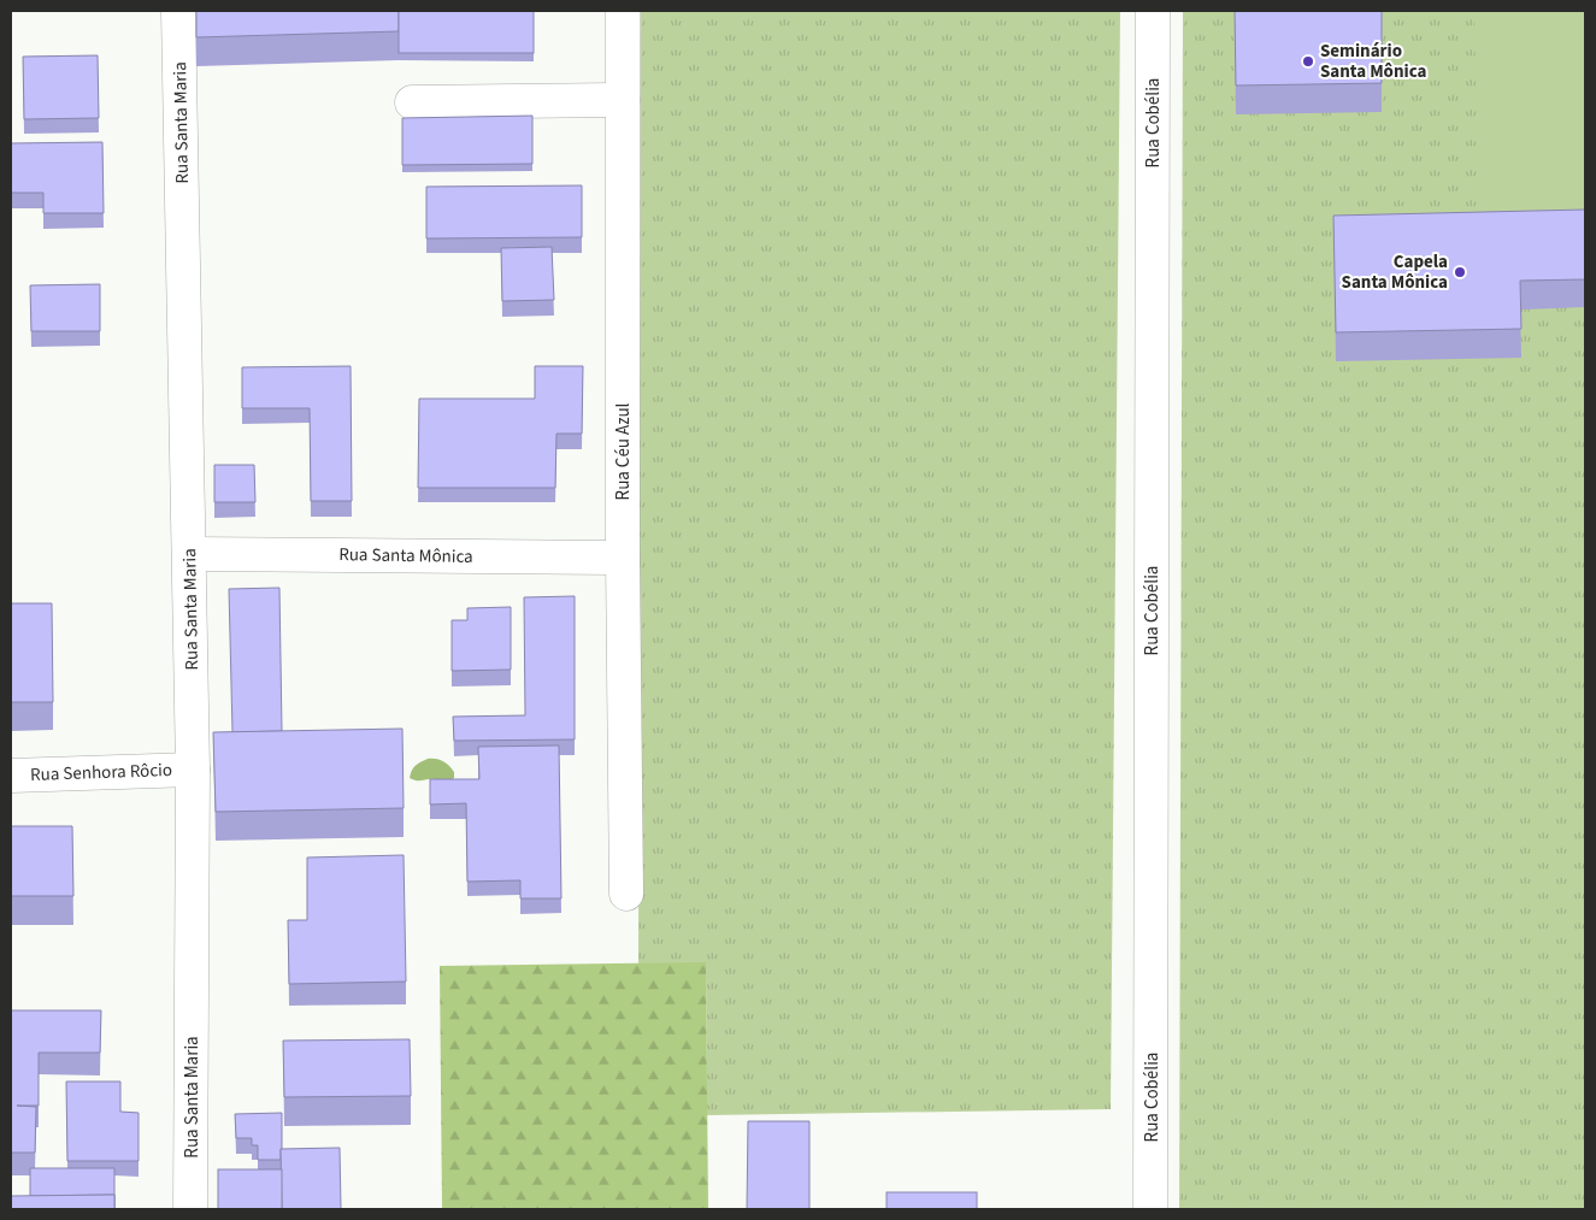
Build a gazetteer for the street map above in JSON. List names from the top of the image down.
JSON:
{
  "streets": {
    "street": [
      "Rua Santa Maria",
      "Rua Cobélia",
      "Rua Céu Azul",
      "Rua Santa Mônica",
      "Rua Senhora Rôcio"
    ]
  },
  "crossings": [
    ["Rua Santa Maria", "Rua Santa Mônica"],
    ["Rua Santa Maria", "Rua Senhora Rôcio"],
    ["Rua Céu Azul", "Rua Santa Mônica"]
  ],
  "places": ["Seminário Santa Mônica", "Capela Santa Mônica"]
}
